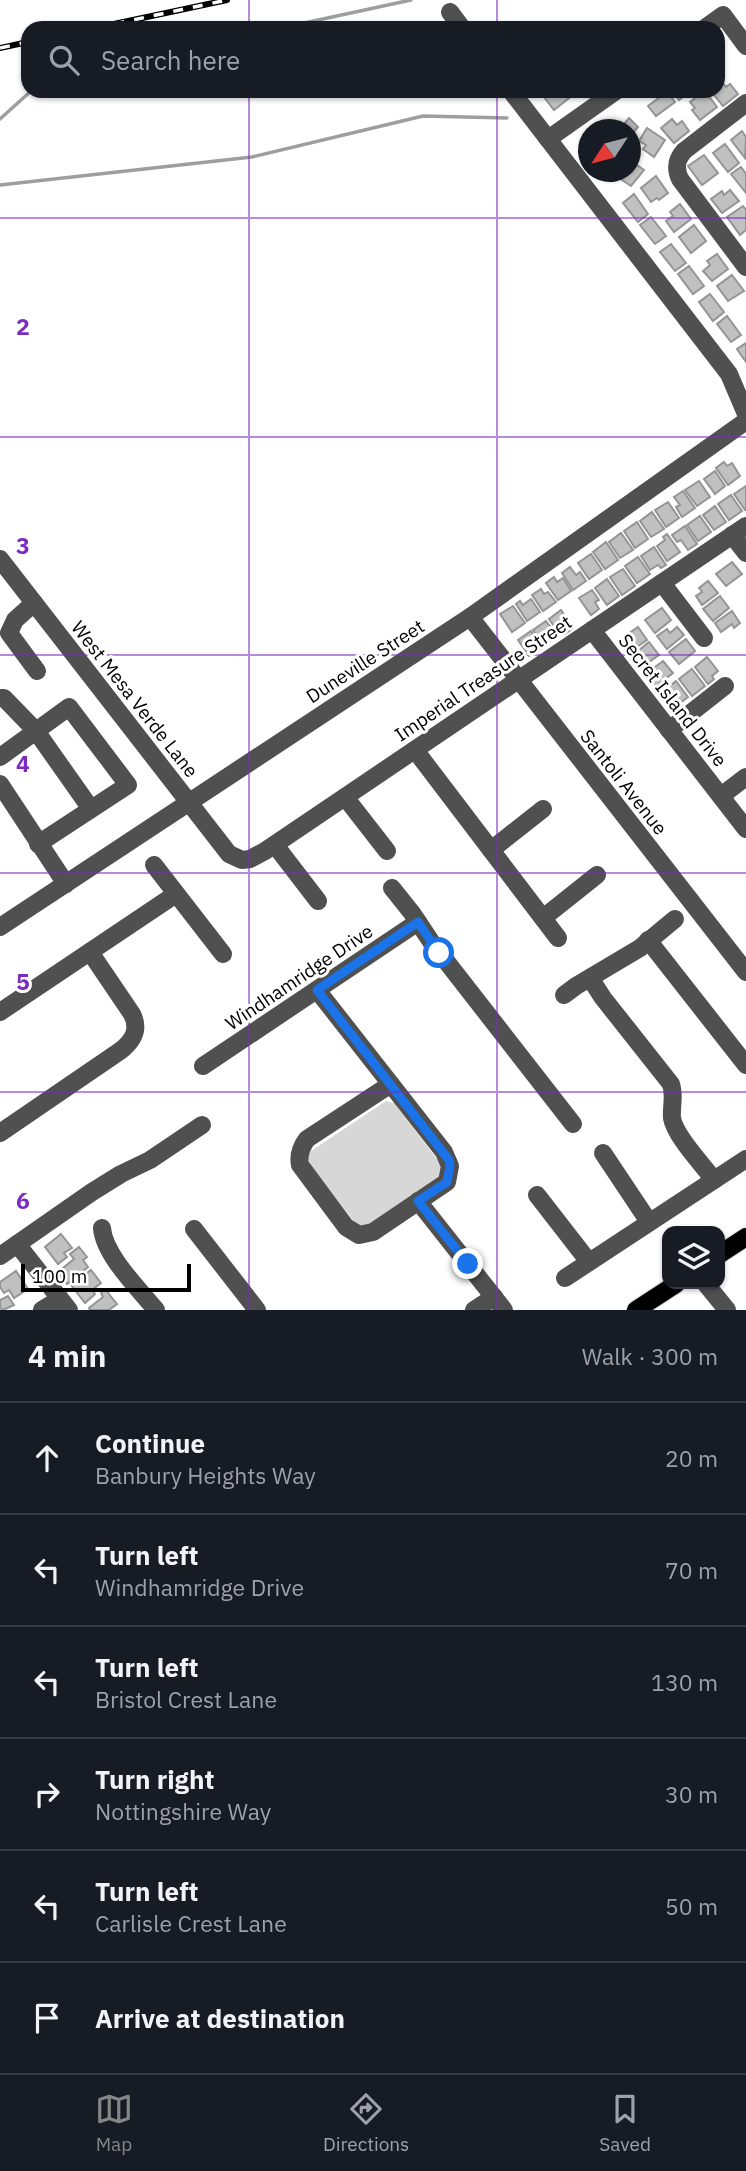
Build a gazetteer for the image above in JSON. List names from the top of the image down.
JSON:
{
  "streets": {
    "street": [
      "Duneville Street",
      "Imperial Treasure Street",
      "West Mesa Verde Lane",
      "Secret Island Drive",
      "Santoli Avenue",
      "Windhamridge Drive"
    ]
  },
  "crossings": [
    ["Duneville Street", "West Mesa Verde Lane"],
    ["Duneville Street", "Santoli Avenue"],
    ["Imperial Treasure Street", "West Mesa Verde Lane"],
    ["Imperial Treasure Street", "Secret Island Drive"],
    ["Imperial Treasure Street", "Santoli Avenue"]
  ],
  "scale_bar": "100 m",
  "north": "bottom left",
  "page": {
    "search": "Search here",
    "scale": "100 m",
    "heading": ["4 min", "Walk · 300 m"],
    "list": [
      ["Continue", "Banbury Heights Way", "20 m"],
      ["Turn left", "Windhamridge Drive", "70 m"],
      ["Turn left", "Bristol Crest Lane", "130 m"],
      ["Turn right", "Nottingshire Way", "30 m"],
      ["Turn left", "Carlisle Crest Lane", "50 m"],
      "Arrive at destination"
    ],
    "nav": ["Map", "Directions", "Saved"]
  },
  "grid": {
    "rows": [
      "2",
      "3",
      "4",
      "5",
      "6"
    ]
  }
}
